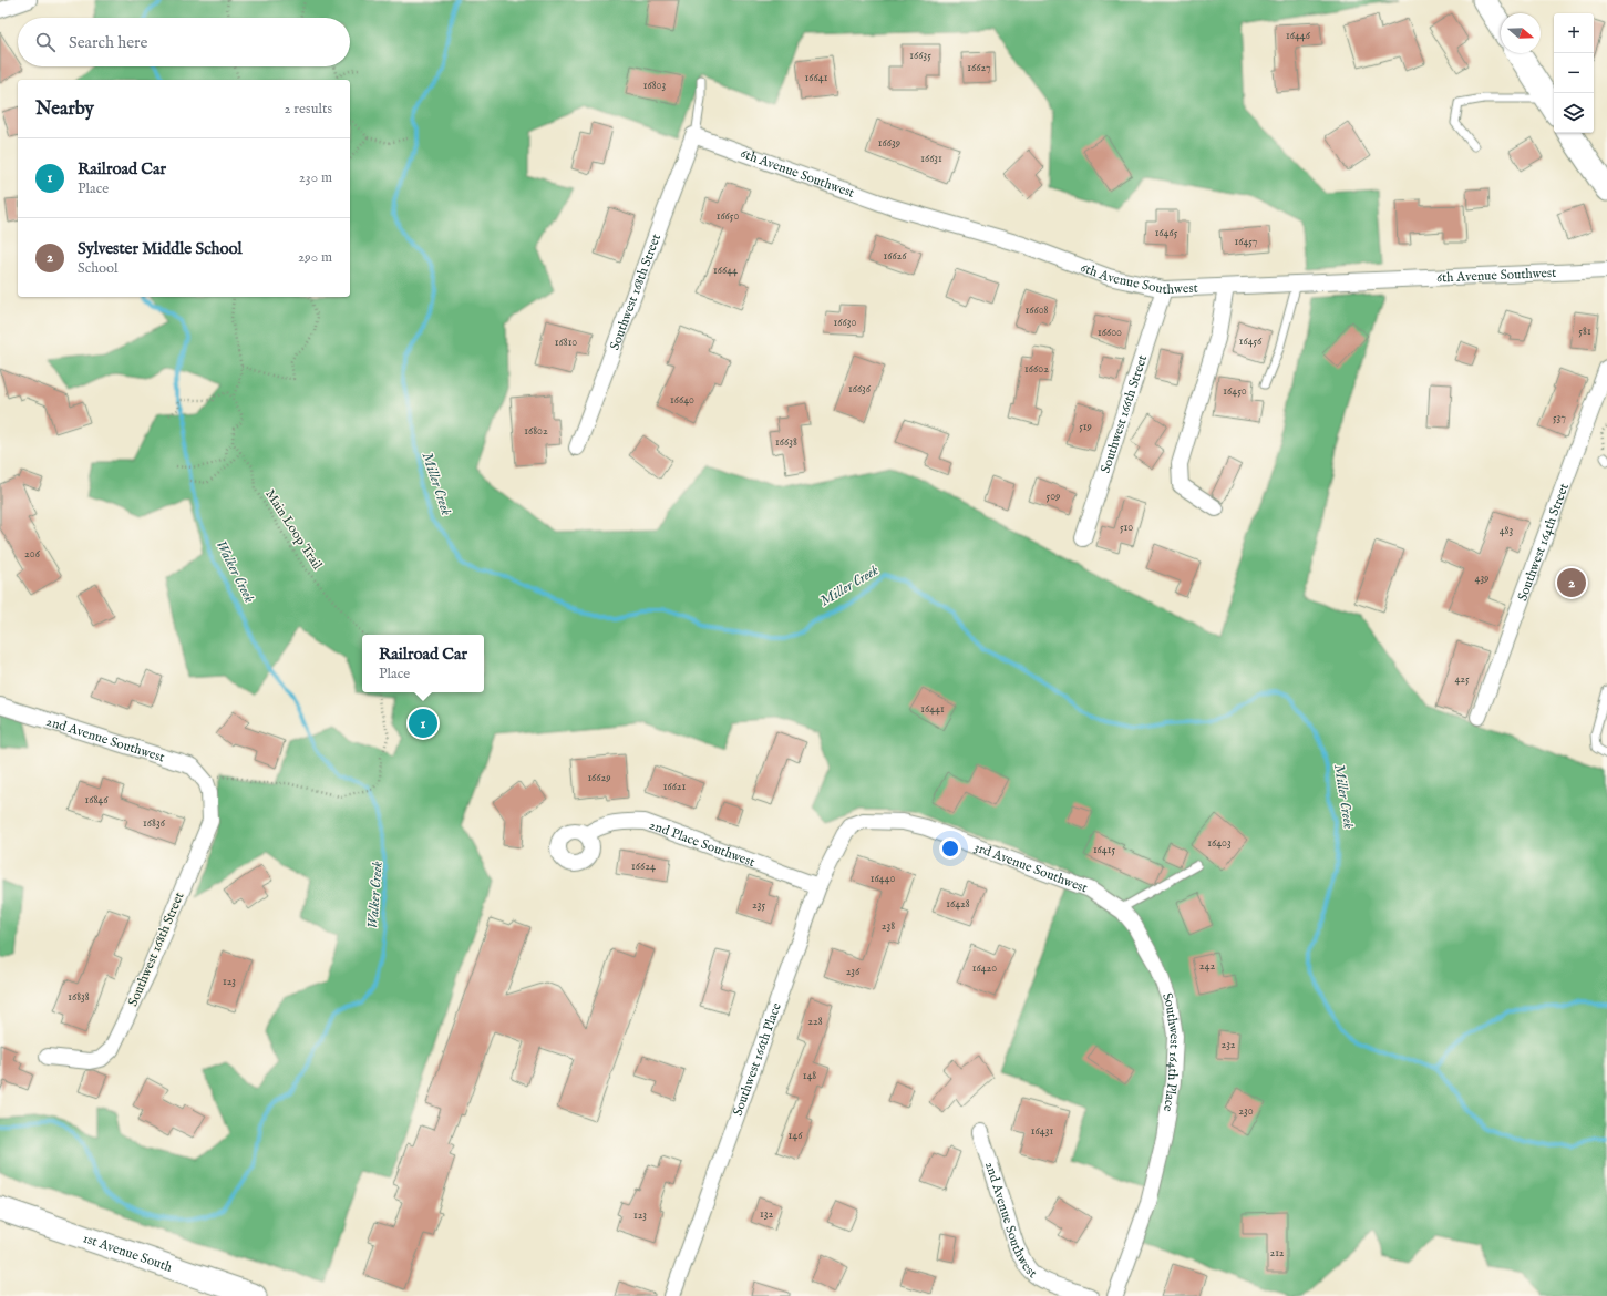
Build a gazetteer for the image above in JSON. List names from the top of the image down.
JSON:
{
  "streets": {
    "main road": ["1st Avenue South"],
    "street": [
      "6th Avenue Southwest",
      "Southwest 168th Street",
      "Southwest 166th Street",
      "Southwest 164th Street",
      "2nd Avenue Southwest",
      "2nd Place Southwest",
      "3rd Avenue Southwest",
      "Southwest 164th Place",
      "Southwest 166th Place"
    ],
    "path": ["Main Loop Trail"]
  },
  "crossings": [
    ["6th Avenue Southwest", "Southwest 168th Street"],
    ["6th Avenue Southwest", "Southwest 166th Street"],
    ["Southwest 168th Street", "2nd Avenue Southwest"],
    ["2nd Place Southwest", "Southwest 166th Place"],
    ["3rd Avenue Southwest", "Southwest 164th Place"],
    ["3rd Avenue Southwest", "Southwest 166th Place"]
  ],
  "water": ["Miller Creek", "Walker Creek"],
  "house_numbers": [
    "16446",
    "16635",
    "16627",
    "16641",
    "16803",
    "16639",
    "16631",
    "16650",
    "16465",
    "16457",
    "16626",
    "16644",
    "16608",
    "16630",
    "581",
    "16600",
    "16456",
    "16810",
    "16602",
    "16636",
    "16450",
    "16640",
    "537",
    "519",
    "16802",
    "16638",
    "509",
    "510",
    "483",
    "206",
    "439",
    "425",
    "16441",
    "16629",
    "16621",
    "16846",
    "16836",
    "16403",
    "16415",
    "16624",
    "16440",
    "16428",
    "235",
    "238",
    "242",
    "16420",
    "236",
    "123",
    "16838",
    "228",
    "232",
    "148",
    "230",
    "16431",
    "146",
    "132",
    "123",
    "212"
  ],
  "north": "right",
  "page": {
    "map_buttons": ["+", "−"],
    "search": "Search here",
    "heading": ["Nearby", "2 results"],
    "list": [
      {
        "mark": "1",
        "name": "Railroad Car",
        "note": "Place",
        "value": "230 m"
      },
      {
        "mark": "2",
        "name": "Sylvester Middle School",
        "note": "School",
        "value": "290 m"
      }
    ],
    "pins": ["2", "1"],
    "popup": ["Railroad Car", "Place"]
  }
}
